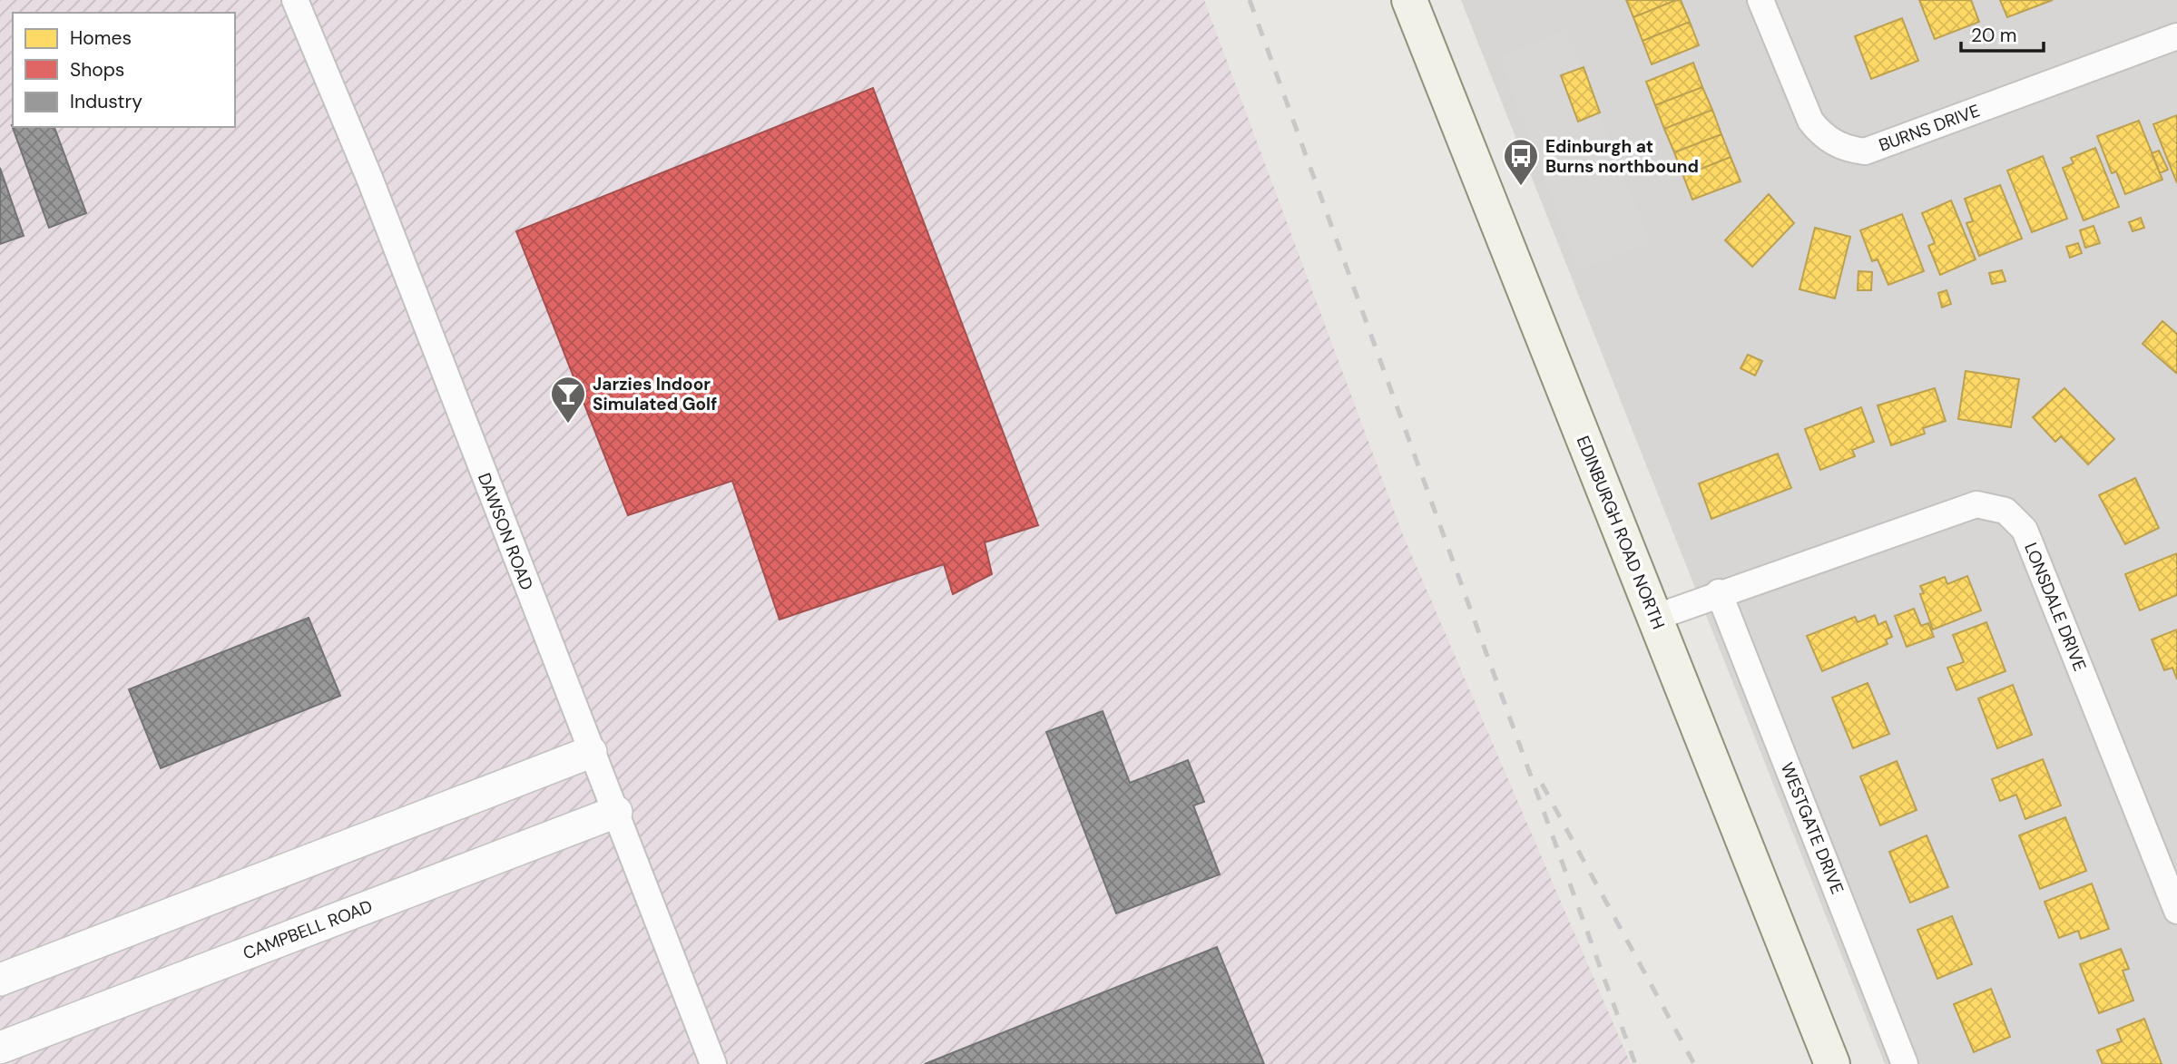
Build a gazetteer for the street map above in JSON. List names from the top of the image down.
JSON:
{
  "streets": {
    "main road": ["EDINBURGH ROAD NORTH"],
    "street": [
      "BURNS DRIVE",
      "DAWSON ROAD",
      "LONSDALE DRIVE",
      "WESTGATE DRIVE",
      "CAMPBELL ROAD"
    ]
  },
  "crossings": [
    ["DAWSON ROAD", "CAMPBELL ROAD"],
    ["EDINBURGH ROAD NORTH", "LONSDALE DRIVE"],
    ["LONSDALE DRIVE", "WESTGATE DRIVE"]
  ],
  "places": {
    "bus stop": ["Edinburgh at Burns northbound"],
    "bar": ["Jarzies Indoor Simulated Golf"]
  },
  "legend": ["Homes", "Shops", "Industry"],
  "scale_bar": "20 m"
}
